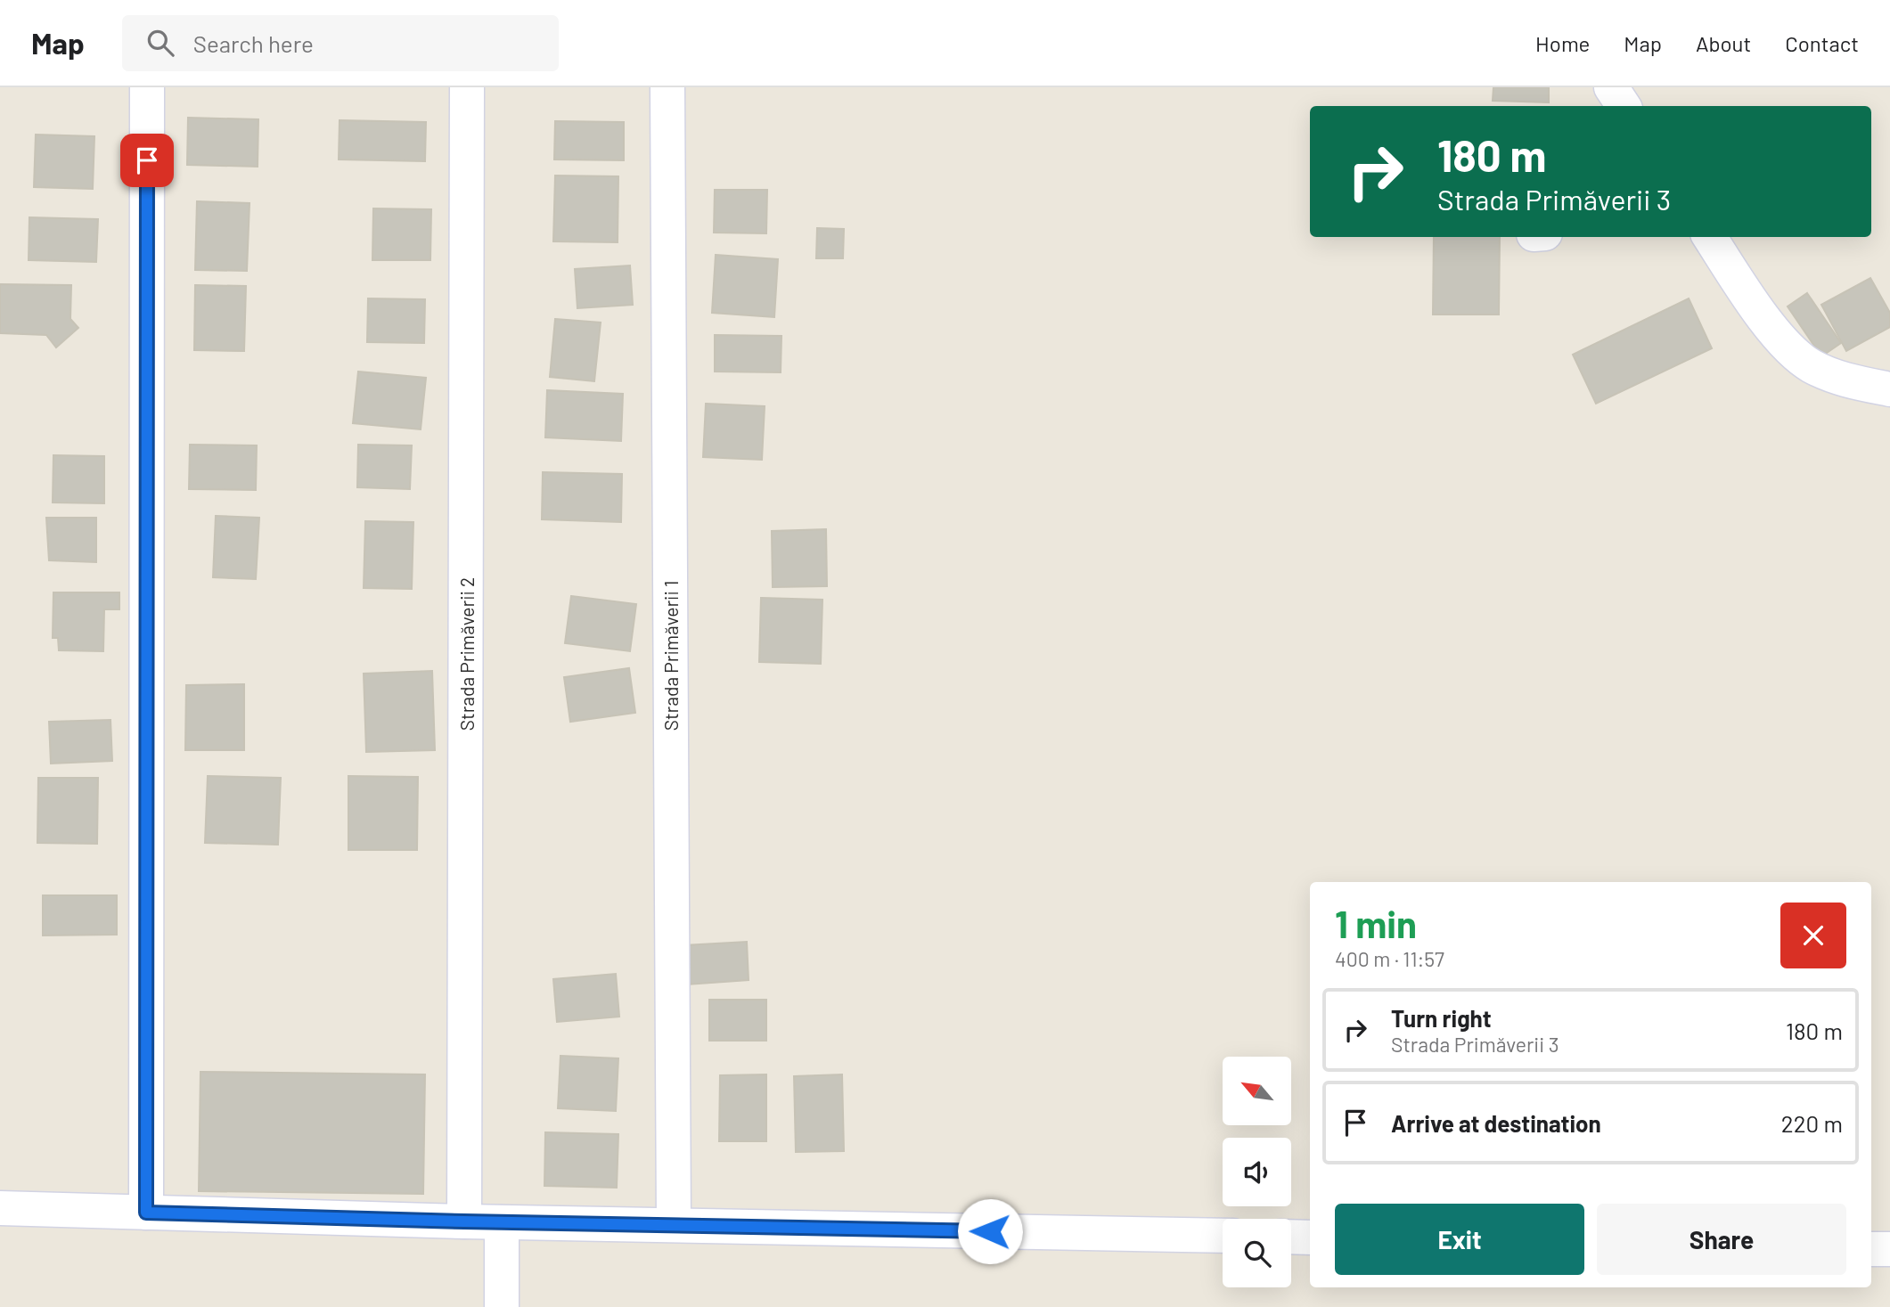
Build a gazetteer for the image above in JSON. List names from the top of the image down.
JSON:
{
  "streets": {
    "street": ["Strada Primăverii 2", "Strada Primăverii 1"]
  },
  "north": "top left",
  "page": {
    "header": "Map",
    "search": "Search here",
    "nav": [
      "Home",
      "Map",
      "About",
      "Contact"
    ],
    "turn": ["180 m", "Strada Primăverii 3"],
    "heading": ["1 min", "400 m · 11:57"],
    "list": [
      {
        "name": "Turn right",
        "note": "Strada Primăverii 3",
        "value": "180 m"
      },
      {
        "name": "Arrive at destination",
        "value": "220 m"
      }
    ],
    "buttons": ["Exit", "Share"]
  }
}
